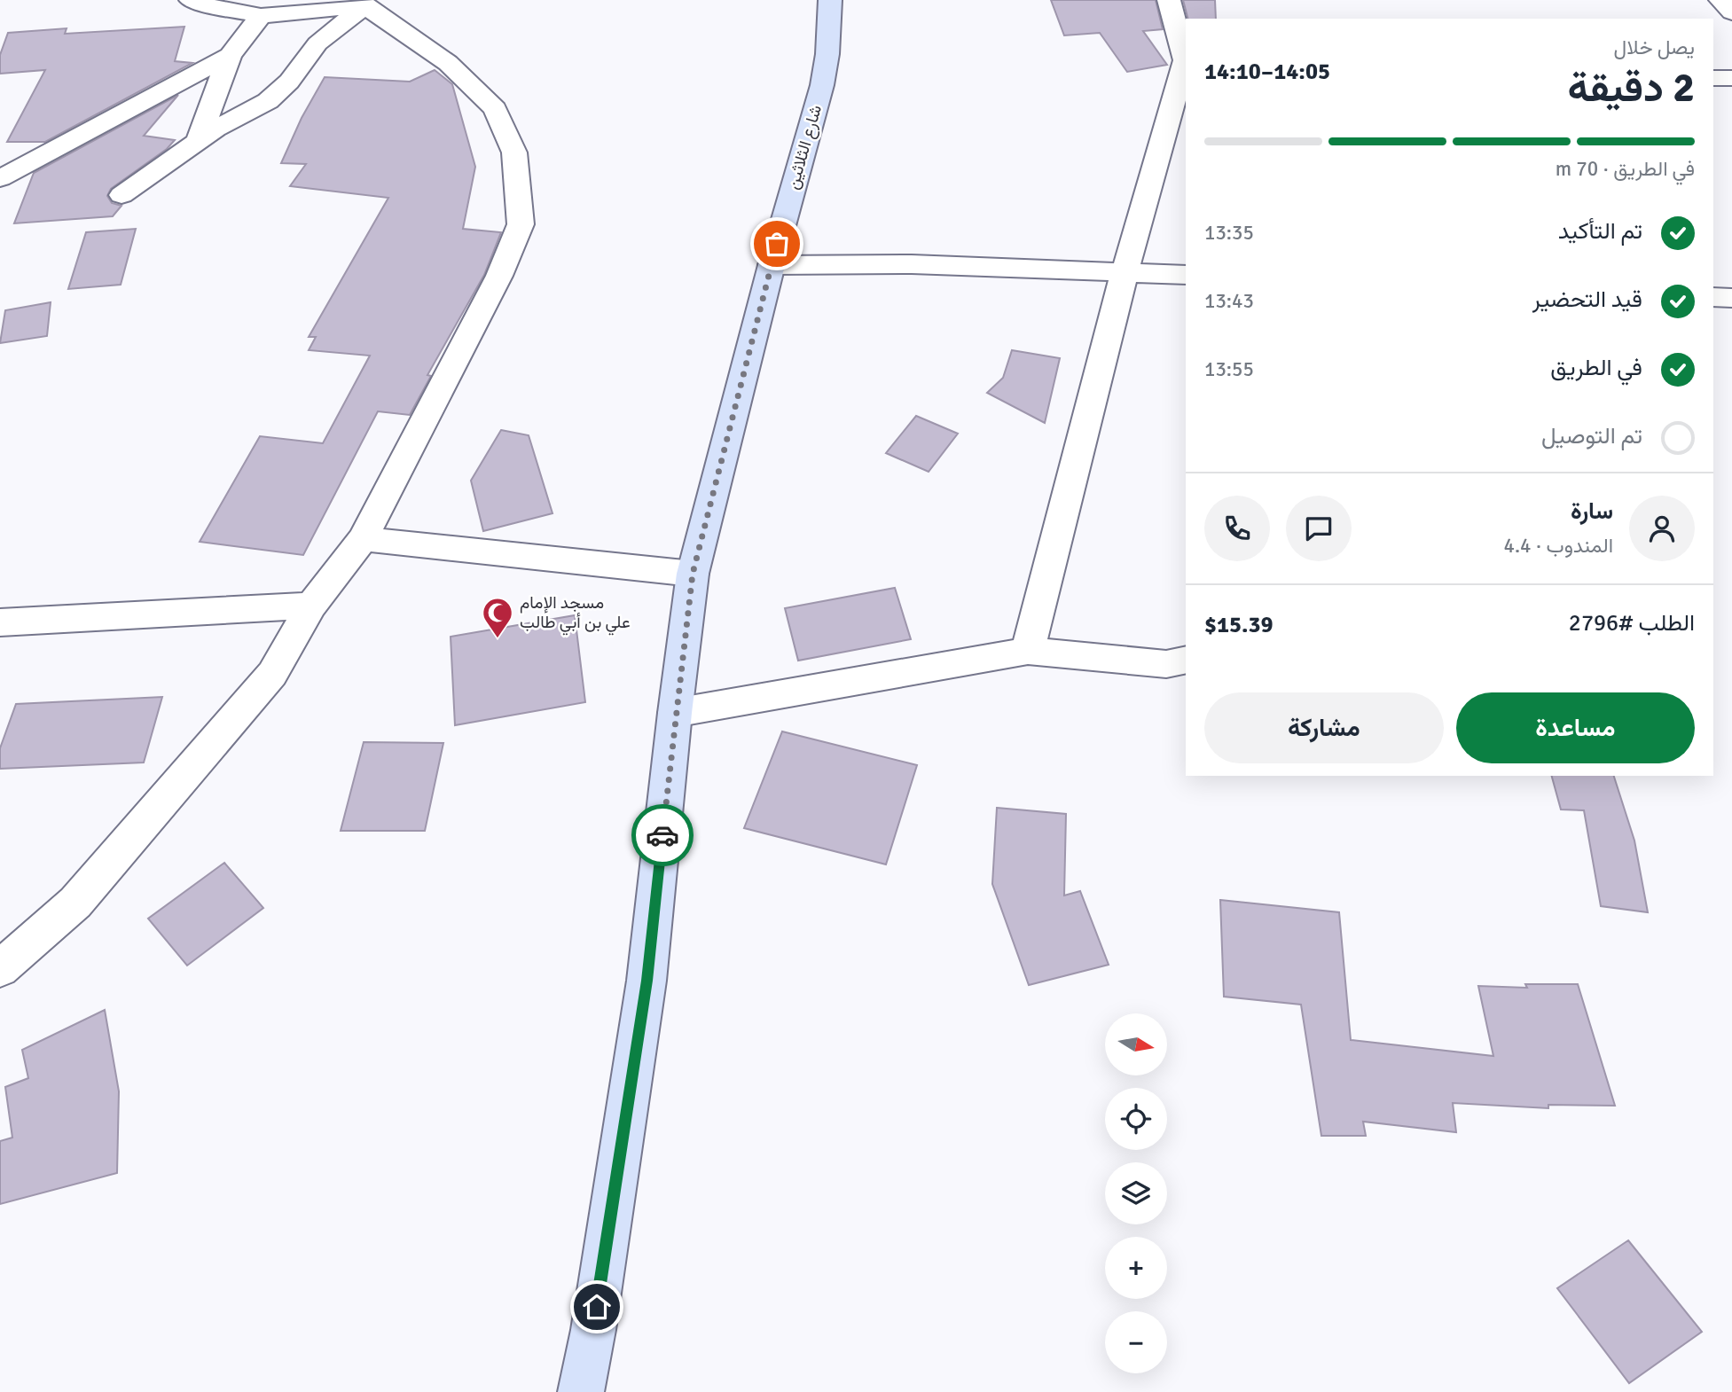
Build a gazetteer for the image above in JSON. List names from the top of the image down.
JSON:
{
  "streets": {
    "street": ["شارع الثلاثين"]
  },
  "places": {
    "mosque": ["مسجد الإمام علي بن أبي طالب"]
  },
  "north": "right",
  "page": {
    "heading": ["2 دقيقة", "يصل خلال", "14:05–14:10"],
    "panel": [
      "سارة",
      "المندوب · 4.4",
      "الطلب #2796",
      "$15.39"
    ],
    "bar": "في الطريق · 70 m",
    "list": [
      ["تم التأكيد", "13:35"],
      ["قيد التحضير", "13:43"],
      ["في الطريق", "13:55"],
      "تم التوصيل"
    ],
    "buttons": ["مساعدة", "مشاركة"],
    "map_buttons": ["+", "−"]
  }
}
